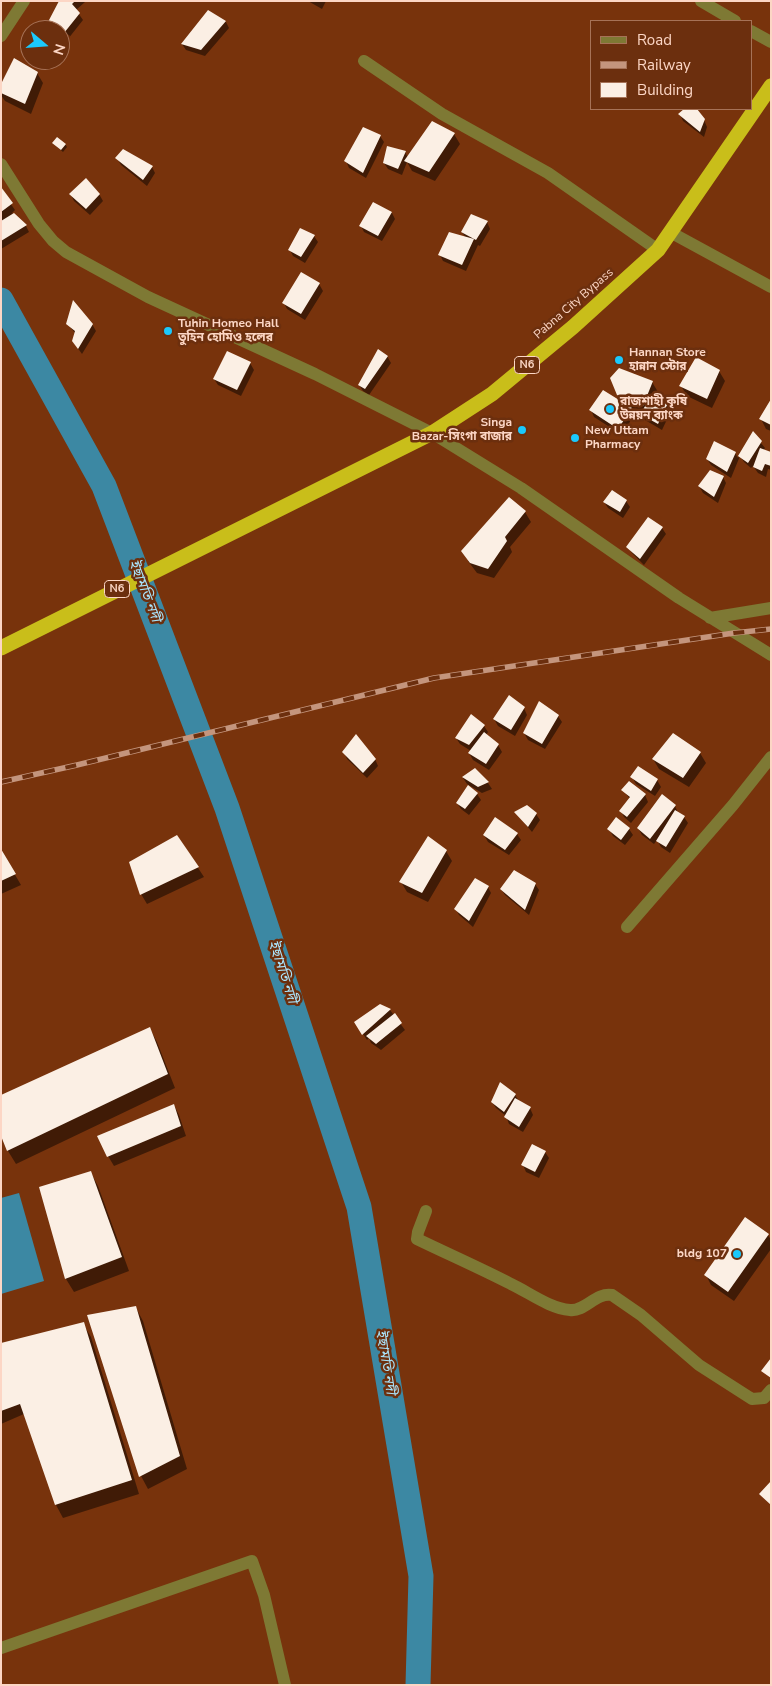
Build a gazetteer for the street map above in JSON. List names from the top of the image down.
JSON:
{
  "streets": {
    "highway": ["Pabna City Bypass", "N6"]
  },
  "water": ["ইছামতি নদী"],
  "places": [
    "Tuhin Homeo Hall তুহিন হোমিও হলের",
    "Hannan Store হান্নান স্টোর",
    "রাজশাহী কৃষি উন্নয়ন ব্যাংক",
    "Singa Bazar-সিংগা বাজার",
    "New Uttam Pharmacy",
    "bldg 107"
  ],
  "legend": ["Road", "Railway", "Building"],
  "north": "right"
}
